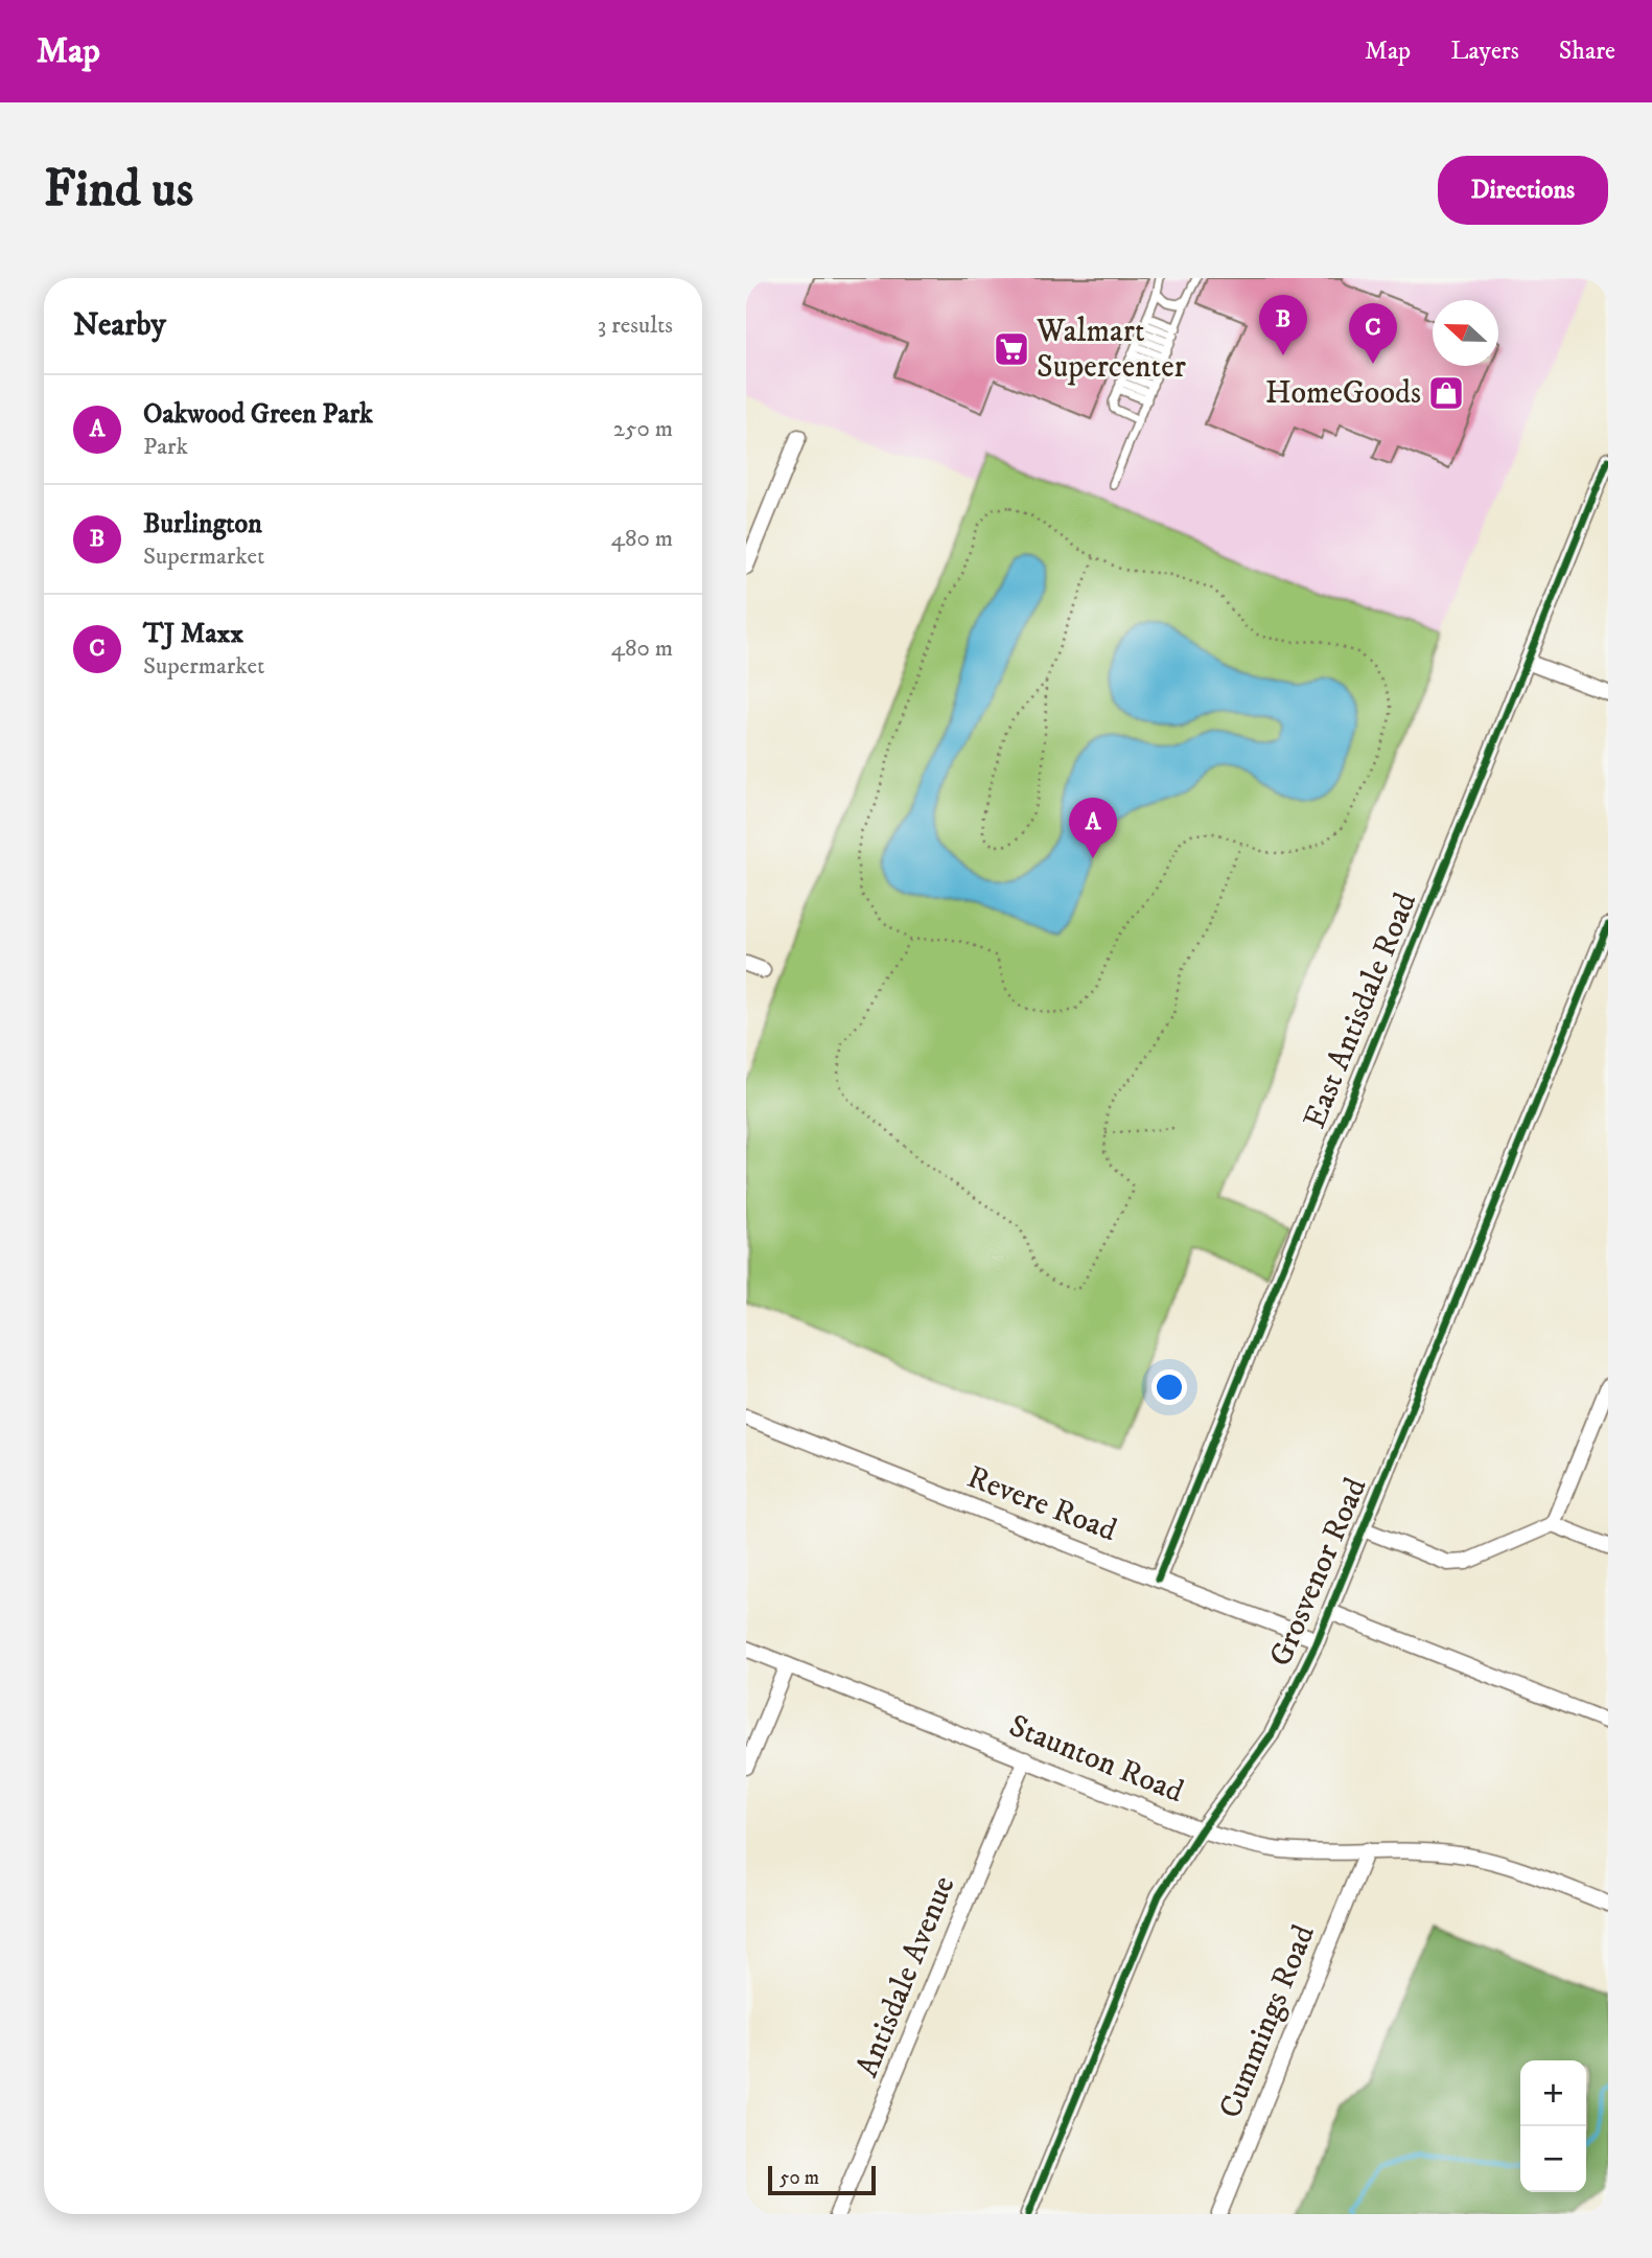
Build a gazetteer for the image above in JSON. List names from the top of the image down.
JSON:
{
  "streets": {
    "street": [
      "East Antisdale Road",
      "Revere Road",
      "Grosvenor Road",
      "Staunton Road",
      "Antisdale Avenue",
      "Cummings Road"
    ]
  },
  "crossings": [
    ["East Antisdale Road", "Revere Road"],
    ["Revere Road", "Grosvenor Road"],
    ["Grosvenor Road", "Staunton Road"],
    ["Staunton Road", "Antisdale Avenue"],
    ["Staunton Road", "Cummings Road"]
  ],
  "places": {
    "supermarket": ["Walmart Supercenter"],
    "shop": ["HomeGoods"]
  },
  "scale_bar": "50 m",
  "north": "left",
  "page": {
    "header": "Map",
    "nav": ["Map", "Layers", "Share"],
    "buttons": "Directions",
    "title": "Find us",
    "heading": ["Nearby", "3 results"],
    "pins": ["B", "C", "A"],
    "list": [
      {
        "mark": "A",
        "name": "Oakwood Green Park",
        "note": "Park",
        "value": "250 m"
      },
      {
        "mark": "B",
        "name": "Burlington",
        "note": "Supermarket",
        "value": "480 m"
      },
      {
        "mark": "C",
        "name": "TJ Maxx",
        "note": "Supermarket",
        "value": "480 m"
      }
    ],
    "map_buttons": ["+", "−"],
    "scale": "50 m"
  }
}
